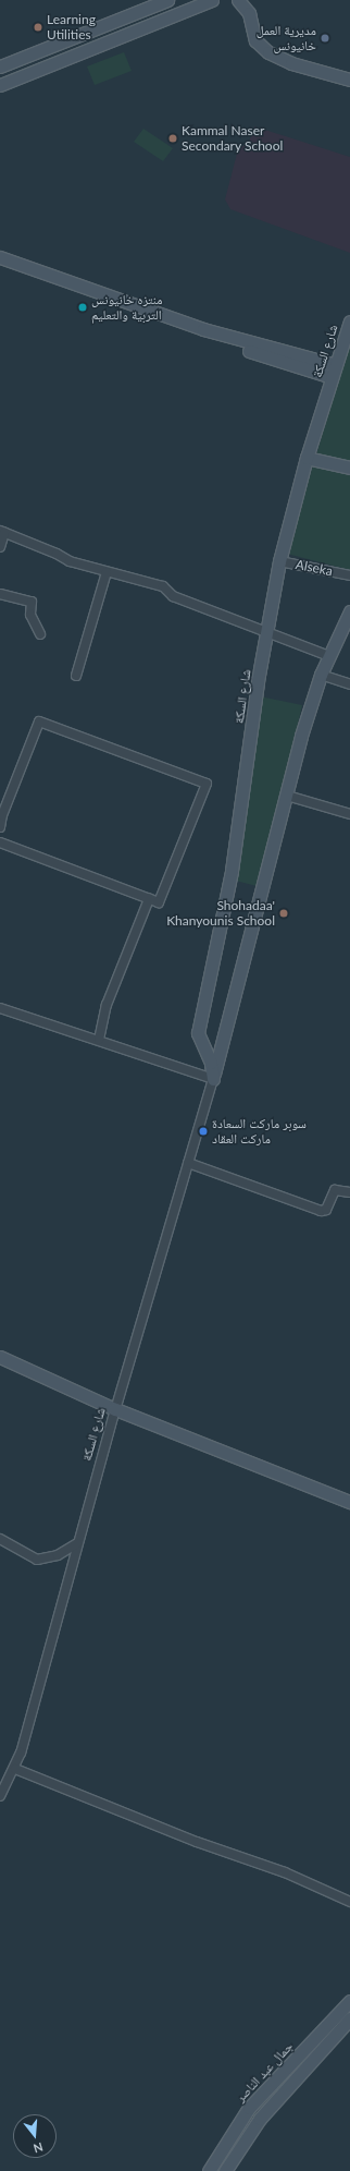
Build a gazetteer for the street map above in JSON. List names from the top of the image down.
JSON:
{
  "streets": {
    "main road": ["شارع السكة", "جمال عبد الناصر"],
    "street": ["Alseka"]
  },
  "crossings": [
    ["شارع السكة", "Alseka"]
  ],
  "places": [
    "Learning Utilities",
    "مديرية العمل خانيونس",
    "Kammal Naser Secondary School",
    "منتزه خانيونس التربية والتعليم",
    "Shohadaa' Khanyounis School",
    "سوبر ماركت السعادة ماركت العقاد"
  ],
  "north": "bottom"
}
